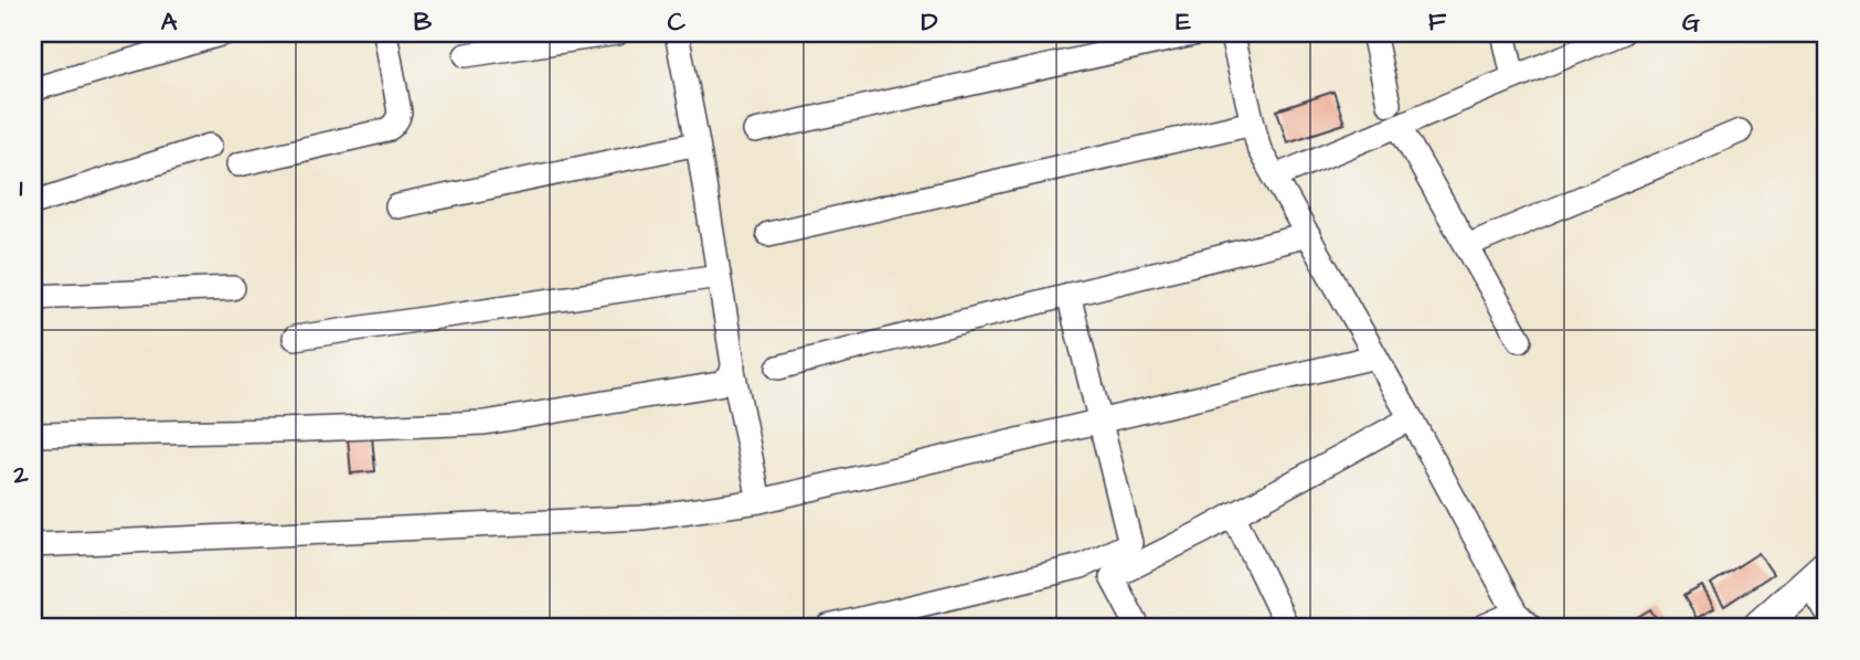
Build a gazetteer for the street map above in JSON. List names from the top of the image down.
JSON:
{
  "grid": {
    "columns": [
      "A",
      "B",
      "C",
      "D",
      "E",
      "F",
      "G"
    ],
    "rows": ["1", "2"]
  }
}
